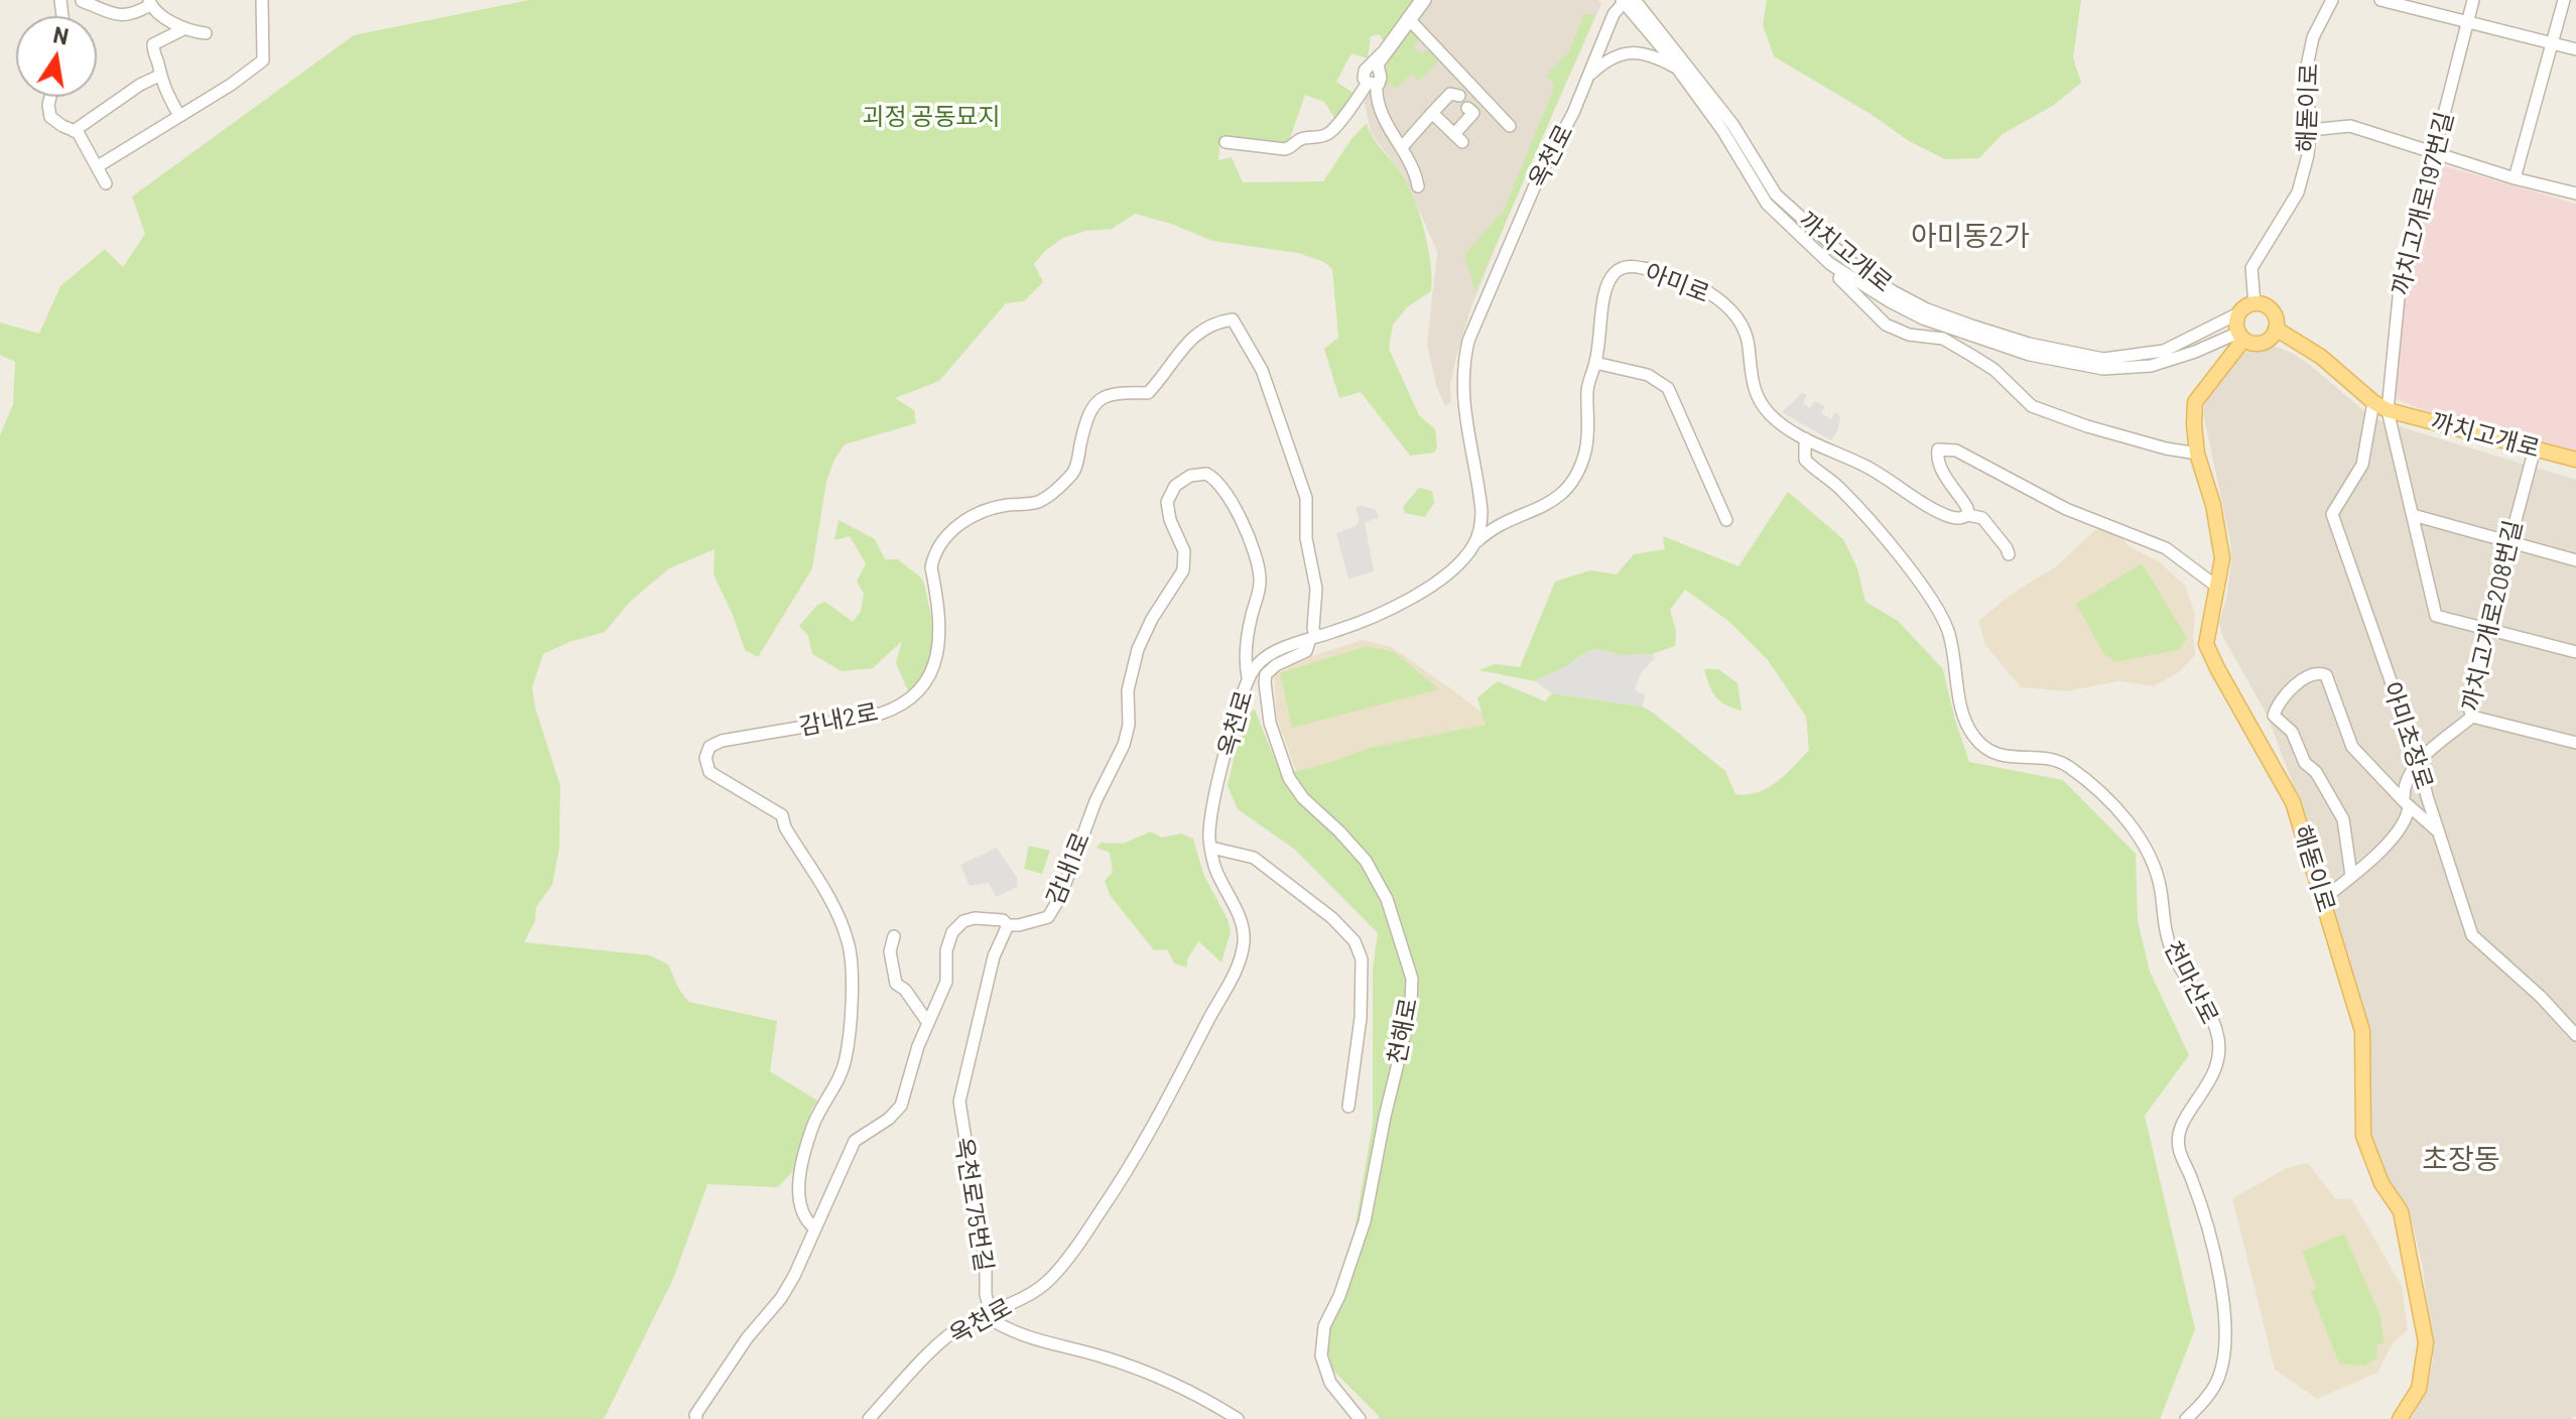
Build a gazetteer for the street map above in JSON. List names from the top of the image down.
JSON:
{
  "streets": {
    "main road": ["해돋이로", "까치고개로"],
    "street": [
      "옥천로",
      "까치고개로197번길",
      "아미로",
      "까치고개로208번길",
      "감내2로",
      "아미초장로",
      "감내1로",
      "천마산로",
      "천해로",
      "옥천로75번길"
    ]
  },
  "crossings": [
    ["해돋이로", "까치고개로"],
    ["해돋이로", "아미로"],
    ["옥천로", "까치고개로"],
    ["옥천로", "아미로"],
    ["옥천로", "감내2로"],
    ["옥천로", "감내1로"],
    ["옥천로", "천해로"],
    ["옥천로", "옥천로75번길"],
    ["까치고개로197번길", "까치고개로"],
    ["까치고개로197번길", "까치고개로208번길"],
    ["까치고개로", "까치고개로208번길"],
    ["까치고개로", "아미초장로"],
    ["아미로", "천마산로"],
    ["까치고개로208번길", "아미초장로"],
    ["감내2로", "감내1로"],
    ["감내2로", "천해로"],
    ["감내1로", "옥천로75번길"]
  ],
  "districts": ["아미동2가", "초장동"],
  "parks": ["괴정 공동묘지"],
  "north": "top"
}
